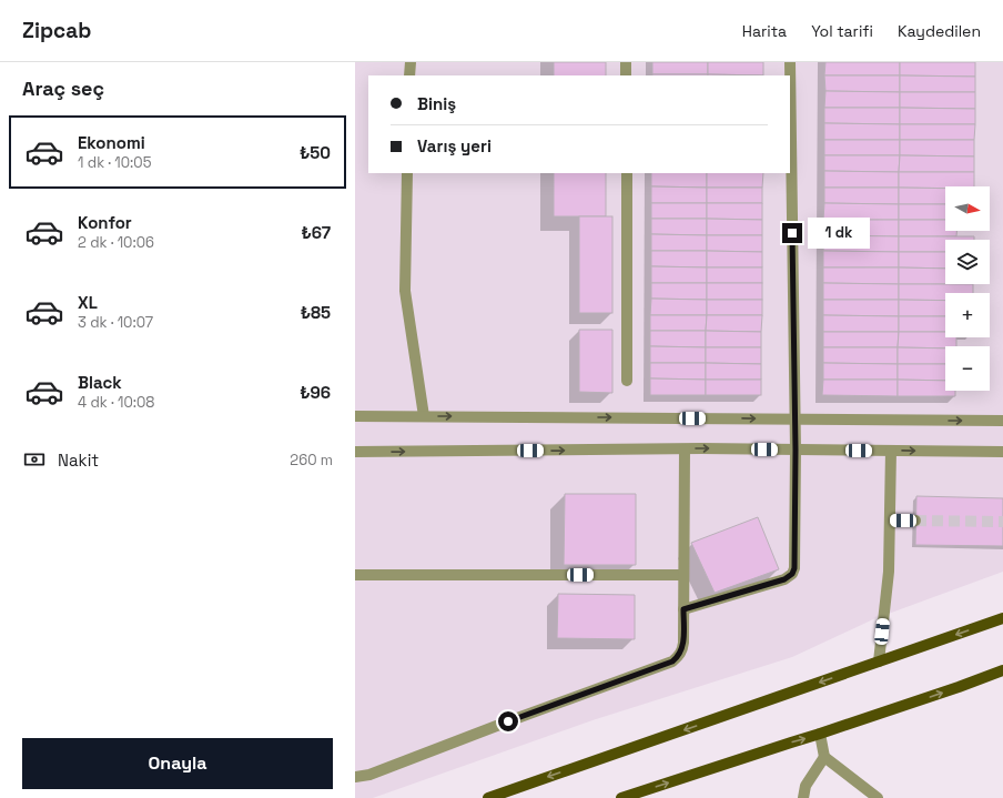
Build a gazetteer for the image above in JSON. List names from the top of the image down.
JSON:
{
  "north": "right",
  "page": {
    "header": "Zipcab",
    "nav": ["Harita", "Yol tarifi", "Kaydedilen"],
    "heading": "Araç seç",
    "banner": ["Biniş", "Varış yeri"],
    "list": [
      {
        "name": "Ekonomi",
        "note": "1 dk · 10:05",
        "value": "₺50"
      },
      {
        "name": "Konfor",
        "note": "2 dk · 10:06",
        "value": "₺67"
      },
      {
        "name": "XL",
        "note": "3 dk · 10:07",
        "value": "₺85"
      },
      {
        "name": "Black",
        "note": "4 dk · 10:08",
        "value": "₺96"
      }
    ],
    "map_buttons": ["+", "−"],
    "bubble": "1 dk",
    "pay": ["Nakit", "260 m"],
    "buttons": "Onayla"
  }
}
